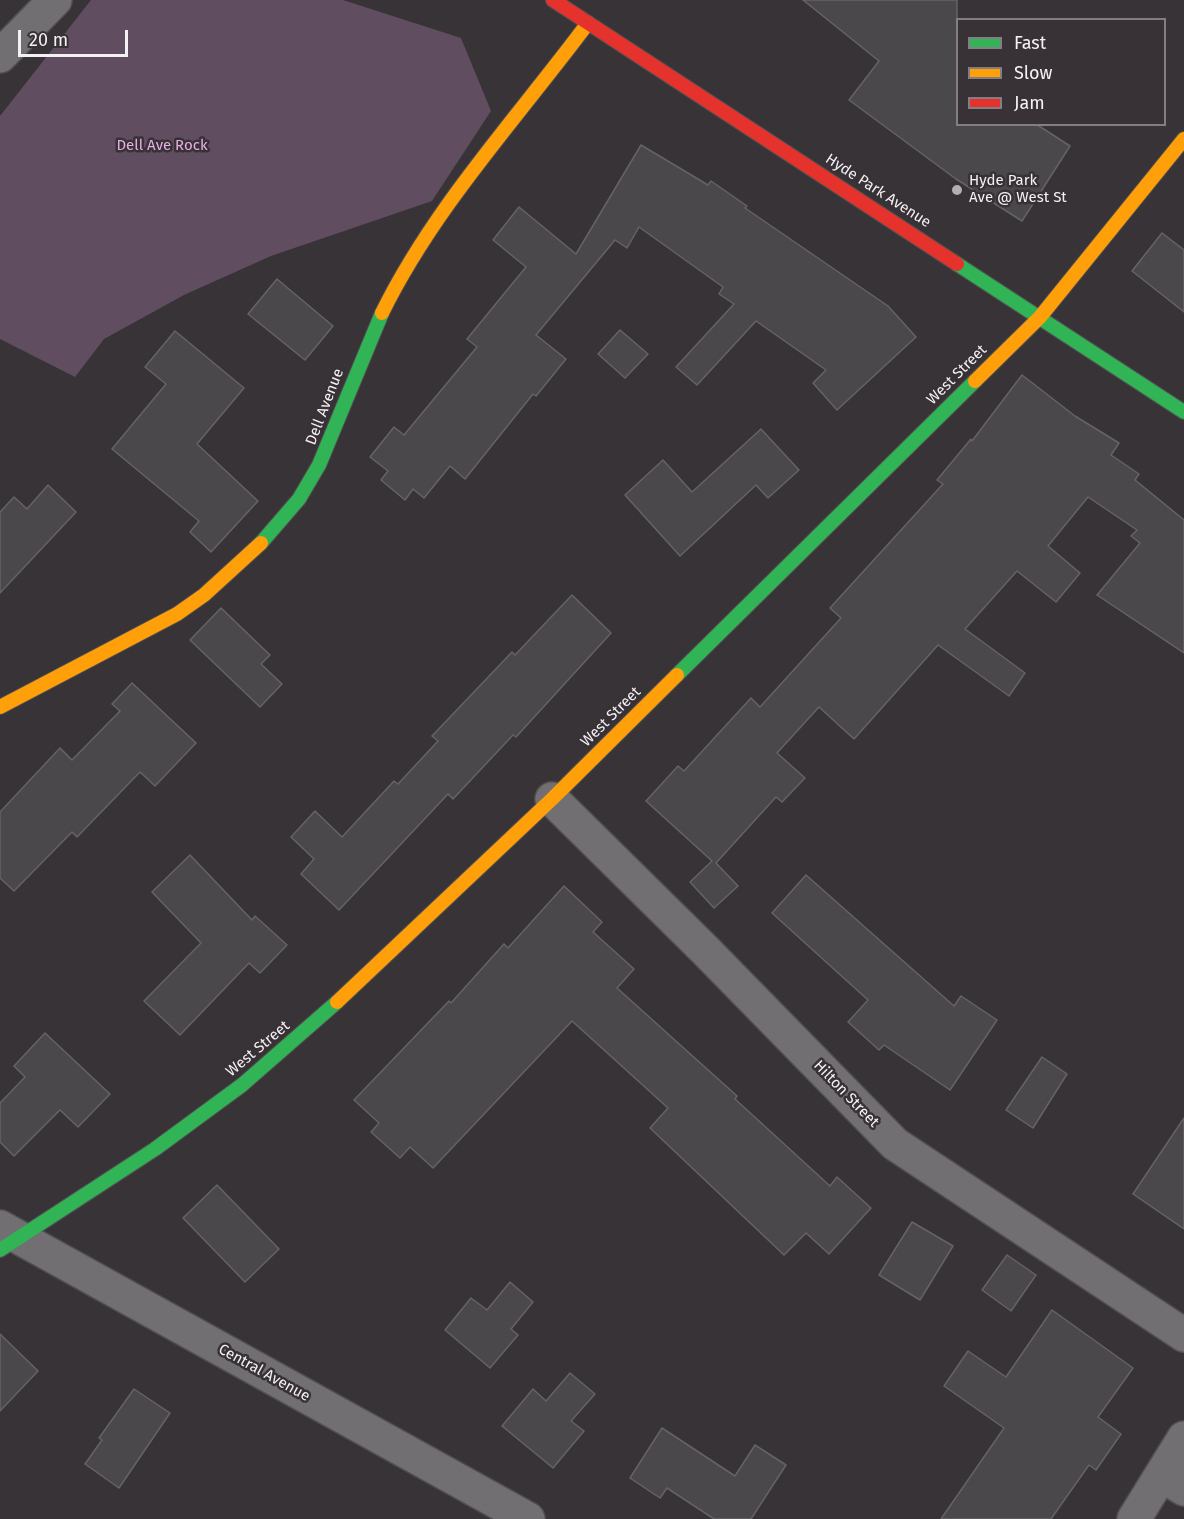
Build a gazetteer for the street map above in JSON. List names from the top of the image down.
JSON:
{
  "streets": {
    "main road": ["Hyde Park Avenue", "West Street", "Dell Avenue"],
    "street": ["Hilton Street", "Central Avenue"]
  },
  "crossings": [
    ["Hyde Park Avenue", "West Street"],
    ["Hyde Park Avenue", "Dell Avenue"],
    ["West Street", "Hilton Street"],
    ["West Street", "Central Avenue"]
  ],
  "parks": ["Dell Ave Rock"],
  "places": ["Hyde Park Ave @ West St"],
  "legend": ["Fast", "Slow", "Jam"],
  "scale_bar": "20 m"
}
